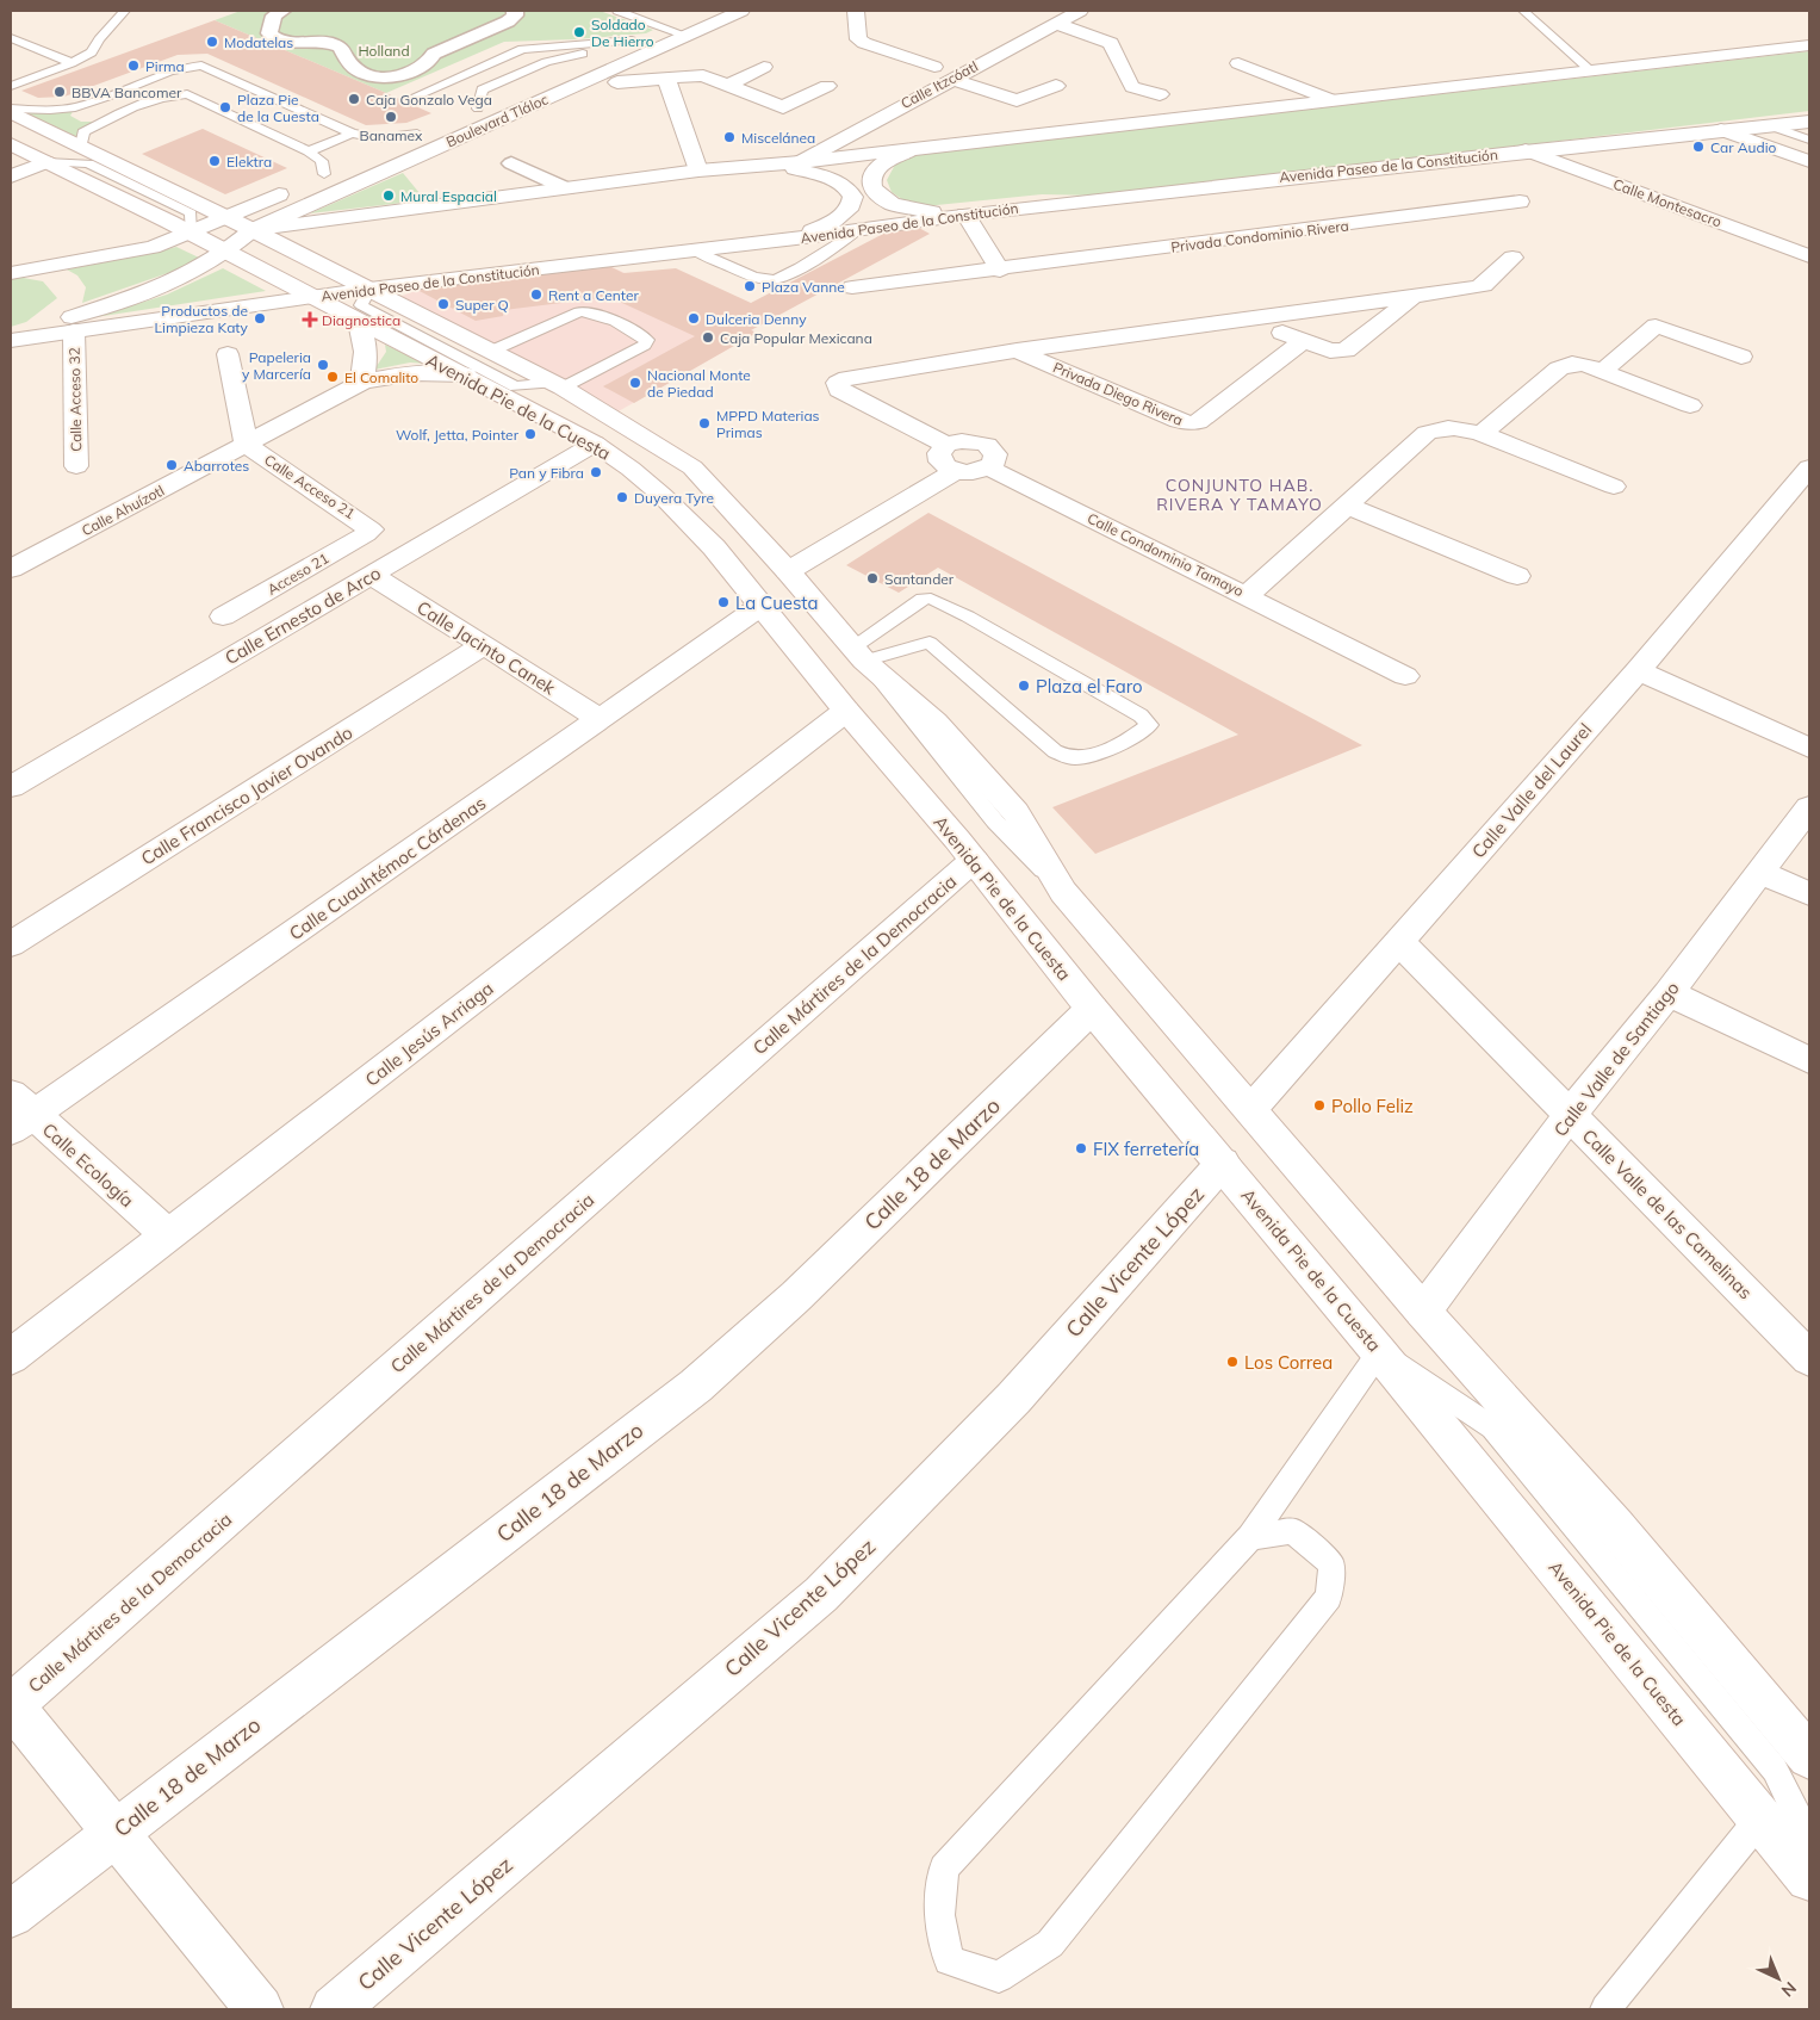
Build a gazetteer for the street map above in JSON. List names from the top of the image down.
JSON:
{
  "streets": {
    "street": [
      "Calle Itzcóatl",
      "Boulevard Tláloc",
      "Avenida Paseo de la Constitución",
      "Calle Montesacro",
      "Privada Condominio Rivera",
      "Privada Diego Rivera",
      "Calle Acceso 32",
      "Avenida Pie de la Cuesta",
      "Calle Acceso 21",
      "Calle Ahuízotl",
      "Calle Condominio Tamayo",
      "Acceso 21",
      "Calle Ernesto de Arco",
      "Calle Jacinto Canek",
      "Calle Valle del Laurel",
      "Calle Francisco Javier Ovando",
      "Calle Cuauhtémoc Cárdenas",
      "Calle Mártires de la Democracia",
      "Calle Jesús Arriaga",
      "Calle Valle de Santiago",
      "Calle 18 de Marzo",
      "Calle Ecología",
      "Calle Valle de las Camelinas",
      "Calle Vicente López"
    ]
  },
  "crossings": [
    ["Boulevard Tláloc", "Avenida Pie de la Cuesta"],
    ["Avenida Paseo de la Constitución", "Calle Montesacro"],
    ["Avenida Paseo de la Constitución", "Calle Acceso 32"],
    ["Avenida Paseo de la Constitución", "Avenida Pie de la Cuesta"],
    ["Privada Diego Rivera", "Calle Condominio Tamayo"],
    ["Avenida Pie de la Cuesta", "Calle Ahuízotl"],
    ["Avenida Pie de la Cuesta", "Calle Ernesto de Arco"],
    ["Avenida Pie de la Cuesta", "Calle Valle del Laurel"],
    ["Avenida Pie de la Cuesta", "Calle Cuauhtémoc Cárdenas"],
    ["Avenida Pie de la Cuesta", "Calle Mártires de la Democracia"],
    ["Avenida Pie de la Cuesta", "Calle Jesús Arriaga"],
    ["Avenida Pie de la Cuesta", "Calle Valle de Santiago"],
    ["Avenida Pie de la Cuesta", "Calle 18 de Marzo"],
    ["Avenida Pie de la Cuesta", "Calle Vicente López"],
    ["Calle Acceso 21", "Calle Ahuízotl"],
    ["Calle Acceso 21", "Acceso 21"],
    ["Calle Ernesto de Arco", "Calle Jacinto Canek"],
    ["Calle Jacinto Canek", "Calle Francisco Javier Ovando"],
    ["Calle Jacinto Canek", "Calle Cuauhtémoc Cárdenas"],
    ["Calle Valle del Laurel", "Calle Valle de las Camelinas"],
    ["Calle Cuauhtémoc Cárdenas", "Calle Ecología"],
    ["Calle Jesús Arriaga", "Calle Ecología"],
    ["Calle Valle de Santiago", "Calle Valle de las Camelinas"]
  ],
  "districts": ["CONJUNTO HAB. RIVERA Y TAMAYO"],
  "parks": ["Holland"],
  "places": {
    "other": [
      "Soldado De Hierro",
      "Modatelas",
      "Pirma",
      "BBVA Bancomer",
      "Caja Gonzalo Vega",
      "Plaza Pie de la Cuesta",
      "Banamex",
      "Miscelánea",
      "Car Audio",
      "Elektra",
      "Mural Espacial",
      "Plaza Vanne",
      "Rent a Center",
      "Super Q",
      "Productos de Limpieza Katy",
      "Dulceria Denny",
      "Caja Popular Mexicana",
      "Papeleria y Marcería",
      "El Comalito",
      "Nacional Monte de Piedad",
      "MPPD Materias Primas",
      "Wolf, Jetta, Pointer",
      "Abarrotes",
      "Pan y Fibra",
      "Duyera Tyre",
      "Santander",
      "La Cuesta",
      "Plaza el Faro",
      "Pollo Feliz",
      "FIX ferretería",
      "Los Correa"
    ],
    "health": ["Diagnostica"]
  },
  "north": "bottom right"
}
